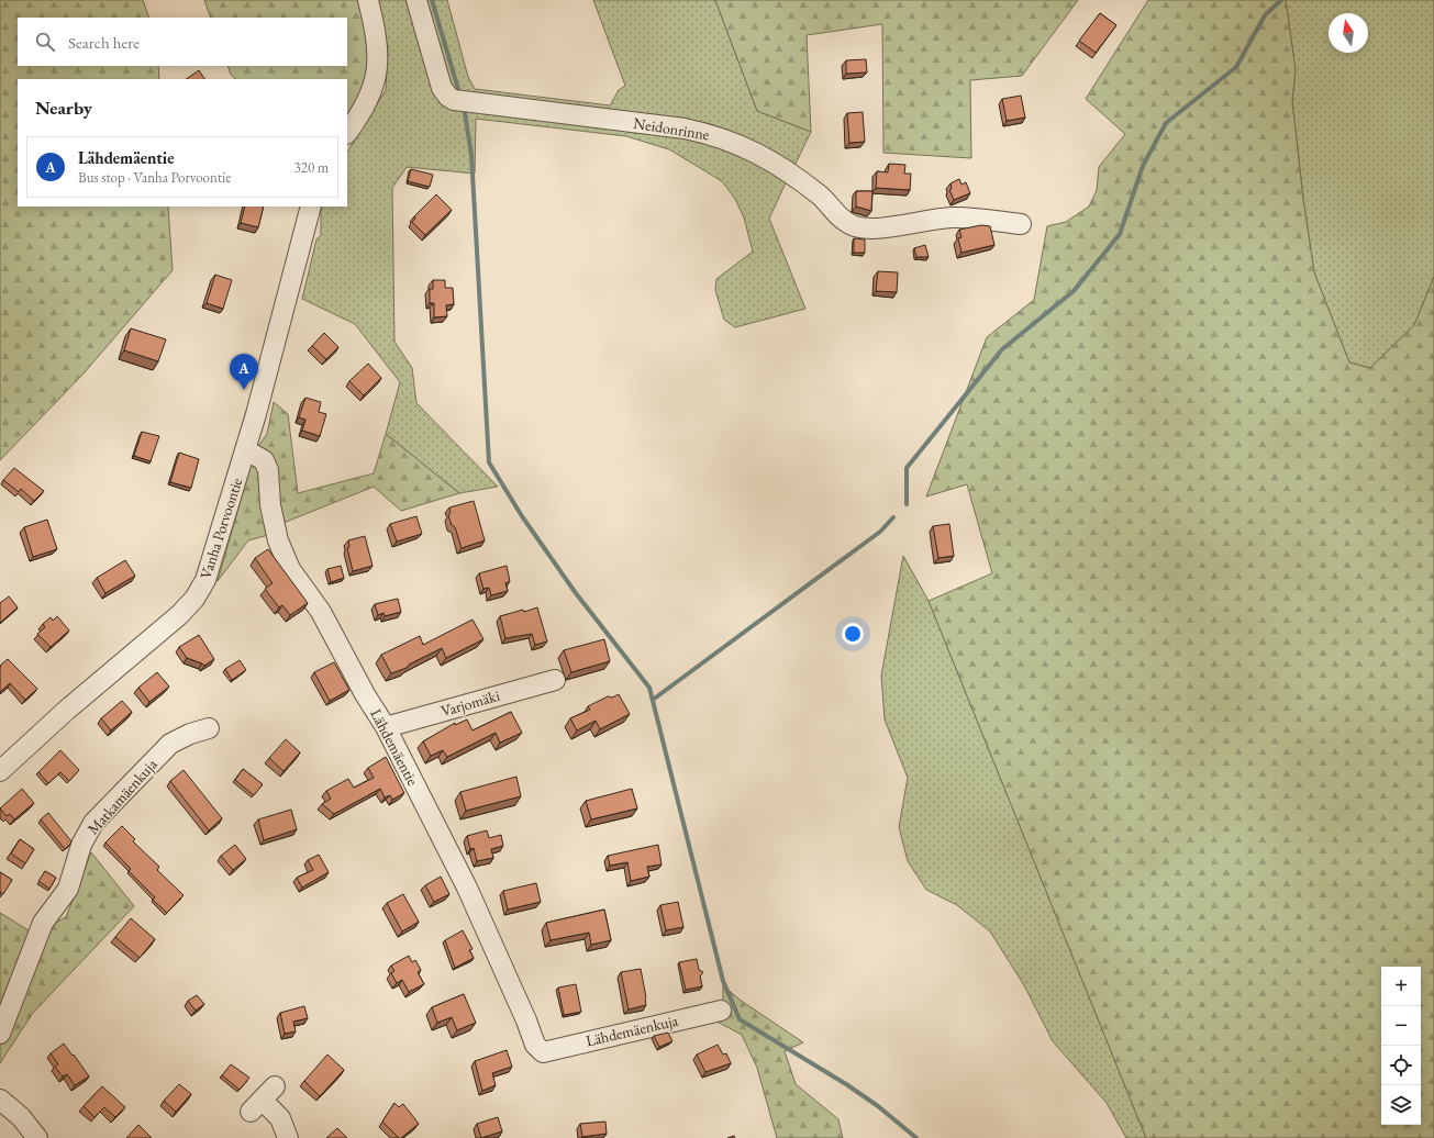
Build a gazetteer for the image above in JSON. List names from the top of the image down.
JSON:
{
  "streets": {
    "street": [
      "Neidonrinne",
      "Vanha Porvoontie",
      "Varjomäki",
      "Lähdemäentie",
      "Matkamäenkuja",
      "Lähdemäenkuja"
    ]
  },
  "crossings": [
    ["Vanha Porvoontie", "Lähdemäentie"],
    ["Varjomäki", "Lähdemäentie"],
    ["Lähdemäentie", "Lähdemäenkuja"]
  ],
  "north": "top",
  "page": {
    "search": "Search here",
    "heading": "Nearby",
    "list": [
      {
        "mark": "A",
        "name": "Lähdemäentie",
        "note": "Bus stop · Vanha Porvoontie",
        "value": "320 m"
      }
    ],
    "pins": "A",
    "map_buttons": ["+", "−"]
  }
}
